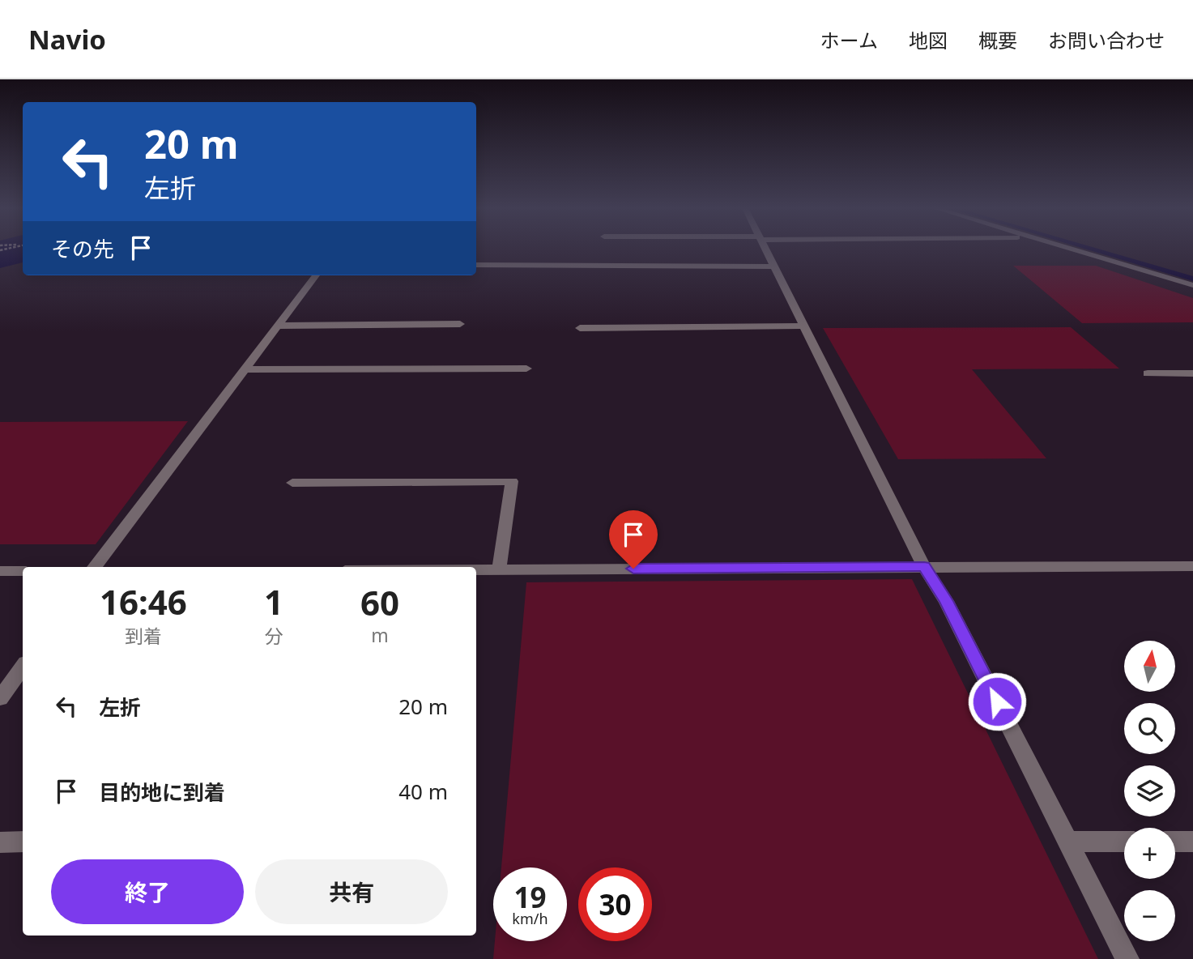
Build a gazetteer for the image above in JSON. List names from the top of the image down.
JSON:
{
  "north": "top",
  "page": {
    "header": "Navio",
    "nav": [
      "ホーム",
      "地図",
      "概要",
      "お問い合わせ"
    ],
    "turn": ["20 m", "左折"],
    "then": "その先",
    "eta": [
      "16:46",
      "到着",
      "1",
      "分",
      "60",
      "m"
    ],
    "map_buttons": ["+", "−"],
    "list": [
      {
        "name": "左折",
        "value": "20 m"
      },
      {
        "name": "目的地に到着",
        "value": "40 m"
      }
    ],
    "buttons": ["終了", "共有"],
    "speed": "19 km/h",
    "limit": "30"
  }
}
